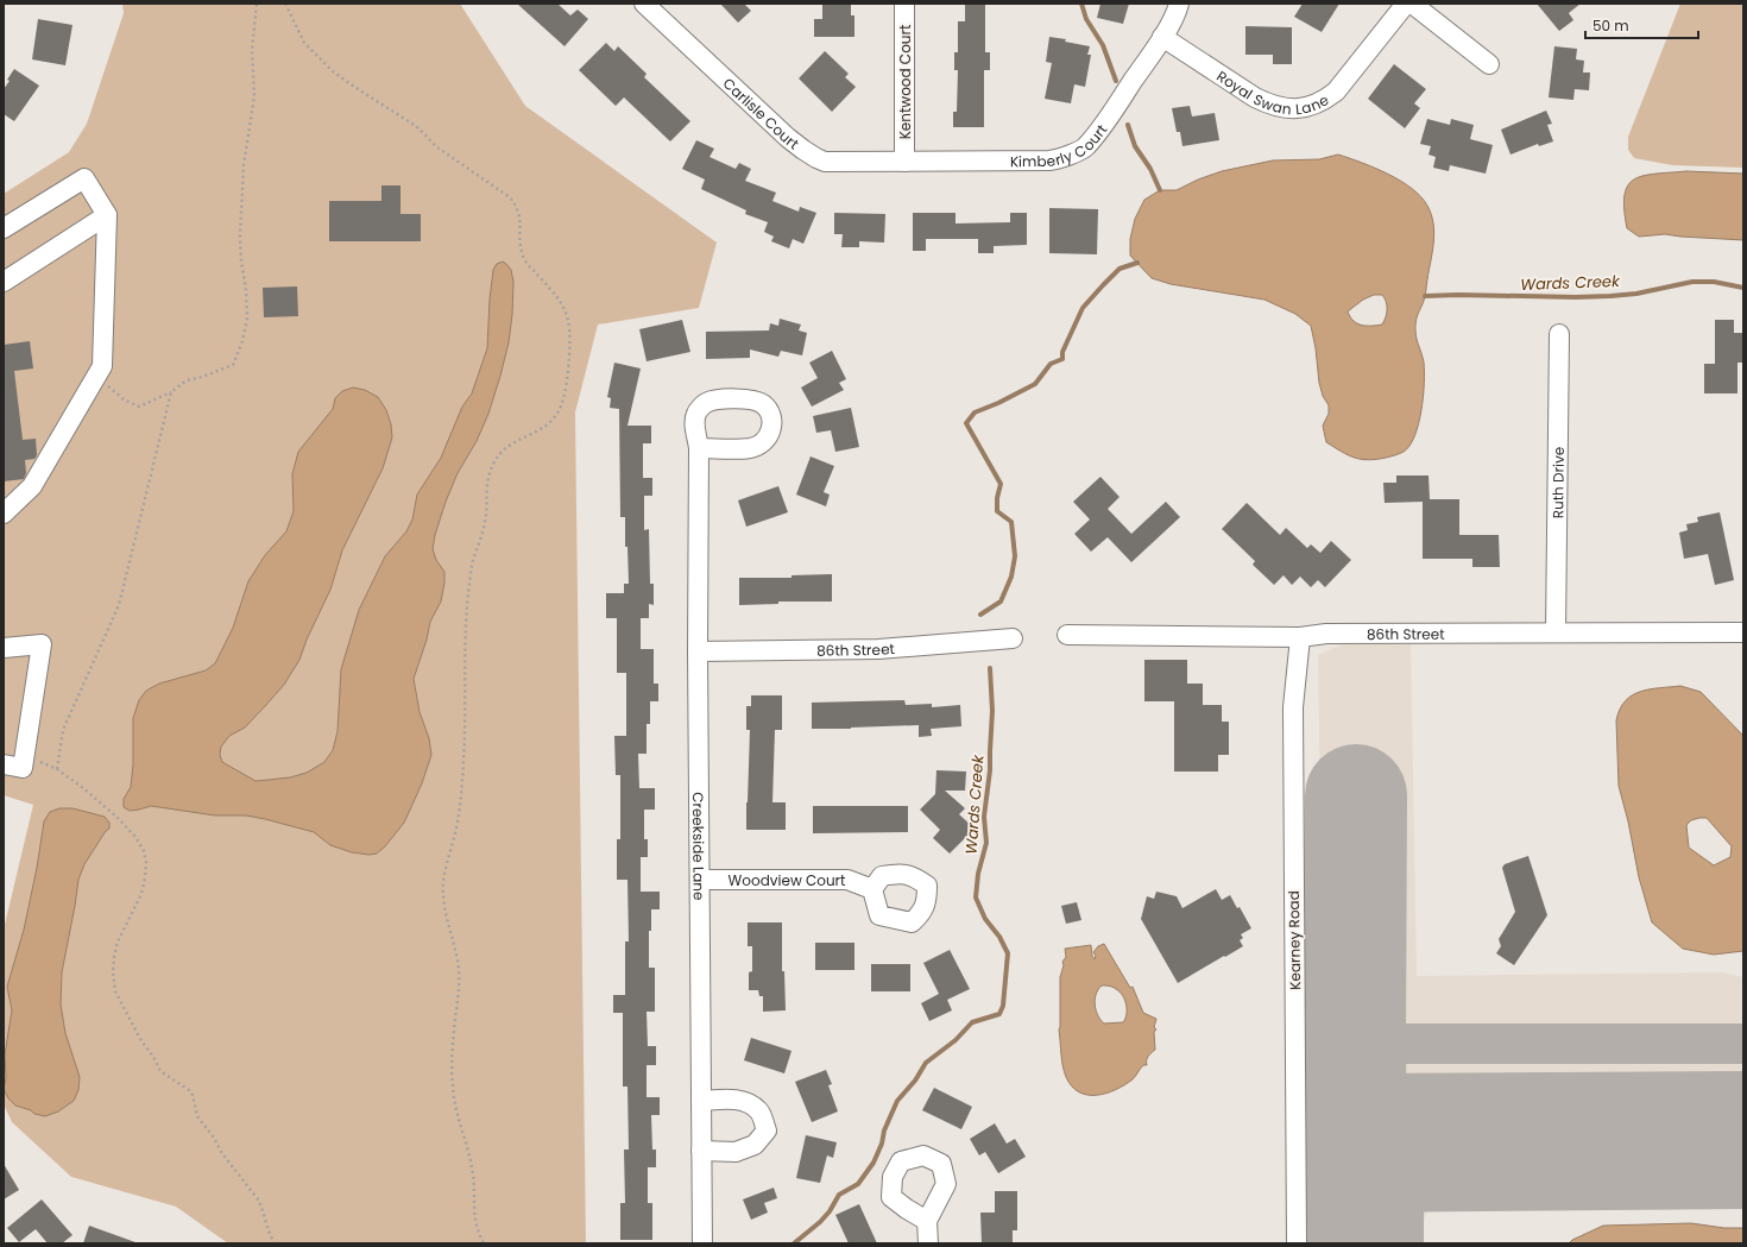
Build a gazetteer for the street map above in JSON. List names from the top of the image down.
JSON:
{
  "streets": {
    "street": [
      "Kentwood Court",
      "Royal Swan Lane",
      "Carlisle Court",
      "Kimberly Court",
      "Ruth Drive",
      "86th Street",
      "Creekside Lane",
      "Woodview Court",
      "Kearney Road"
    ]
  },
  "crossings": [
    ["Kentwood Court", "Carlisle Court"],
    ["Kentwood Court", "Kimberly Court"],
    ["Royal Swan Lane", "Kimberly Court"],
    ["Carlisle Court", "Kimberly Court"],
    ["Ruth Drive", "86th Street"],
    ["86th Street", "Creekside Lane"],
    ["86th Street", "Kearney Road"],
    ["Creekside Lane", "Woodview Court"]
  ],
  "water": ["Wards Creek"],
  "scale_bar": "50 m"
}
